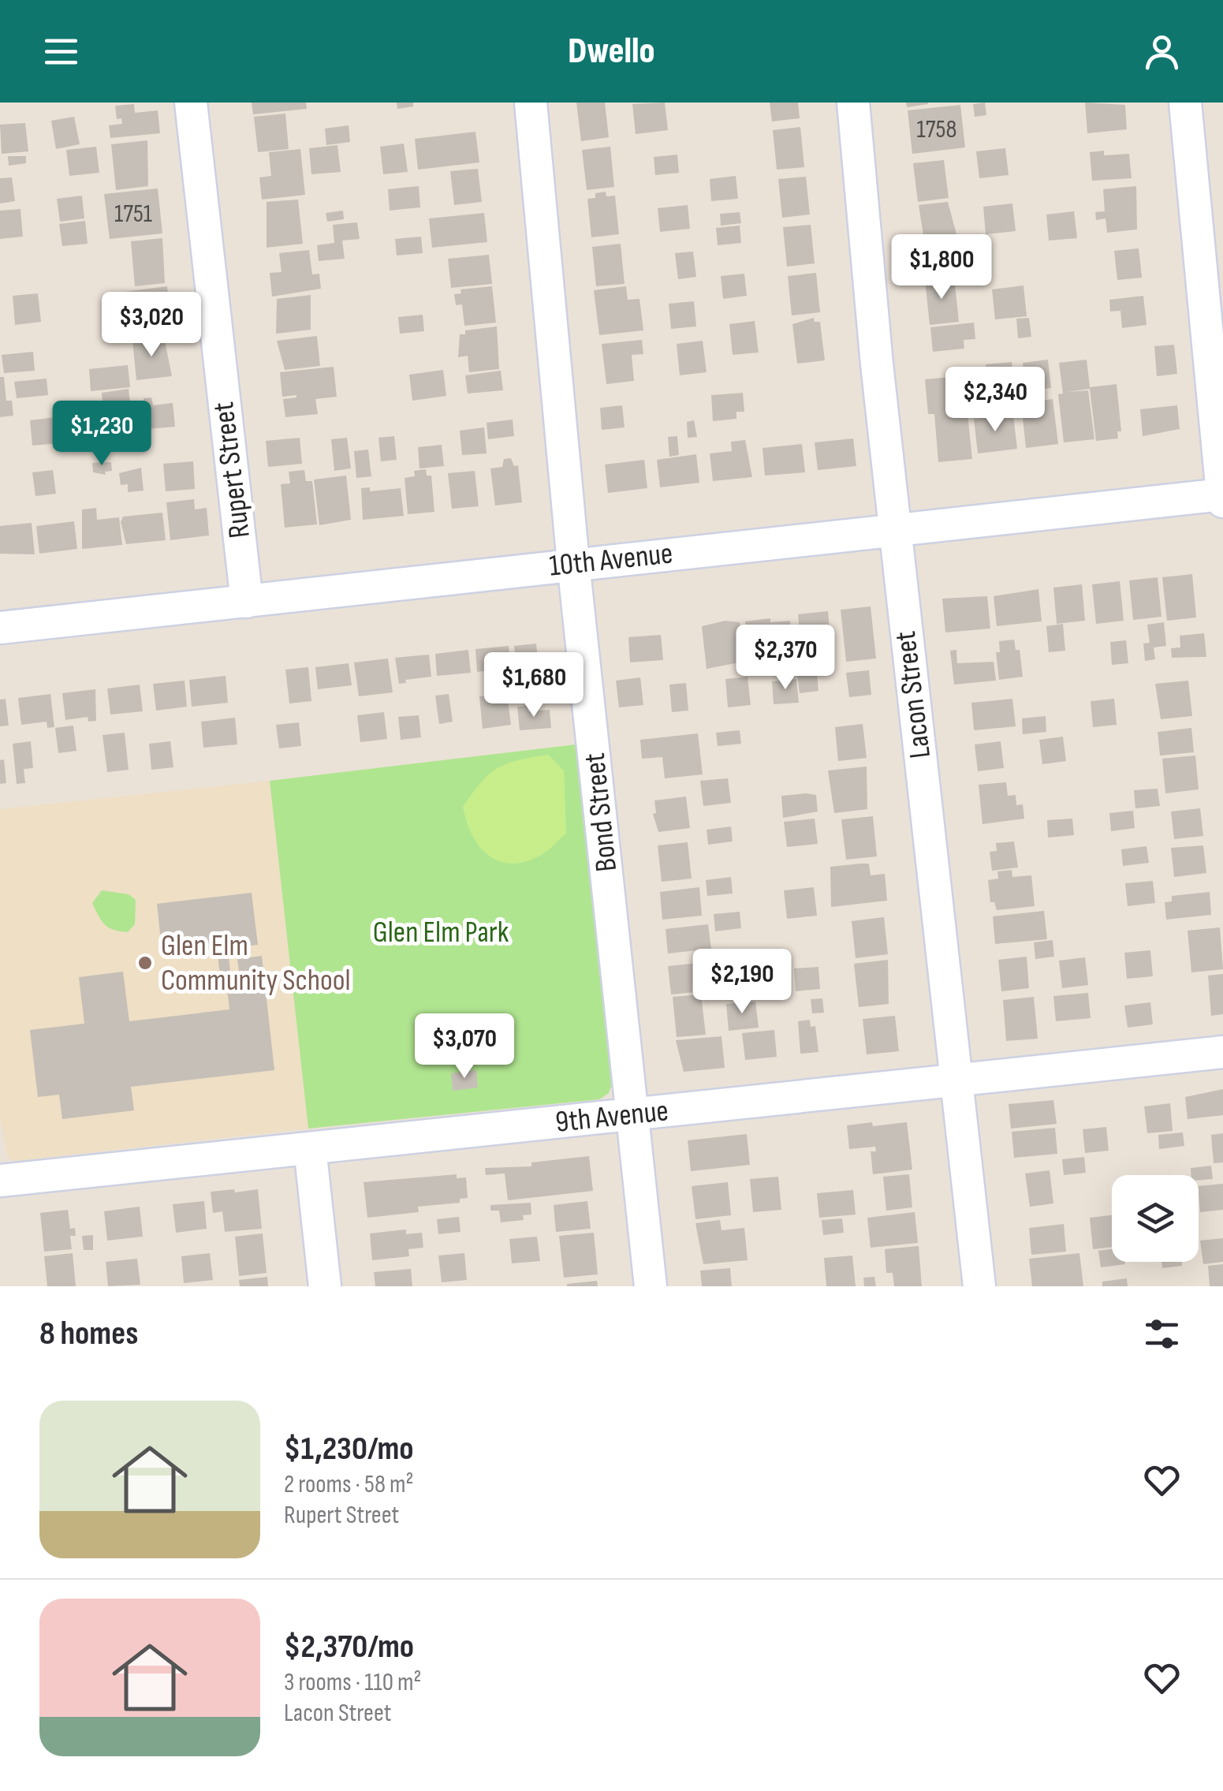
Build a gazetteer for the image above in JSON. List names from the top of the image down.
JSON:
{
  "streets": {
    "street": [
      "Rupert Street",
      "10th Avenue",
      "Lacon Street",
      "Bond Street",
      "9th Avenue"
    ]
  },
  "crossings": [
    ["Rupert Street", "10th Avenue"],
    ["10th Avenue", "Lacon Street"],
    ["10th Avenue", "Bond Street"],
    ["Lacon Street", "9th Avenue"],
    ["Bond Street", "9th Avenue"]
  ],
  "parks": ["Glen Elm Park"],
  "places": ["Glen Elm Community School"],
  "house_numbers": ["1758", "1751"],
  "page": {
    "header": "Dwello",
    "price": [
      "$1,800",
      "$3,020",
      "$2,340",
      "$1,230",
      "$2,370",
      "$1,680",
      "$2,190",
      "$3,070"
    ],
    "heading": "8 homes",
    "list": [
      {
        "name": "$1,230/mo",
        "note": "2 rooms · 58 m² · Rupert Street"
      },
      {
        "name": "$2,370/mo",
        "note": "3 rooms · 110 m² · Lacon Street"
      }
    ]
  }
}
